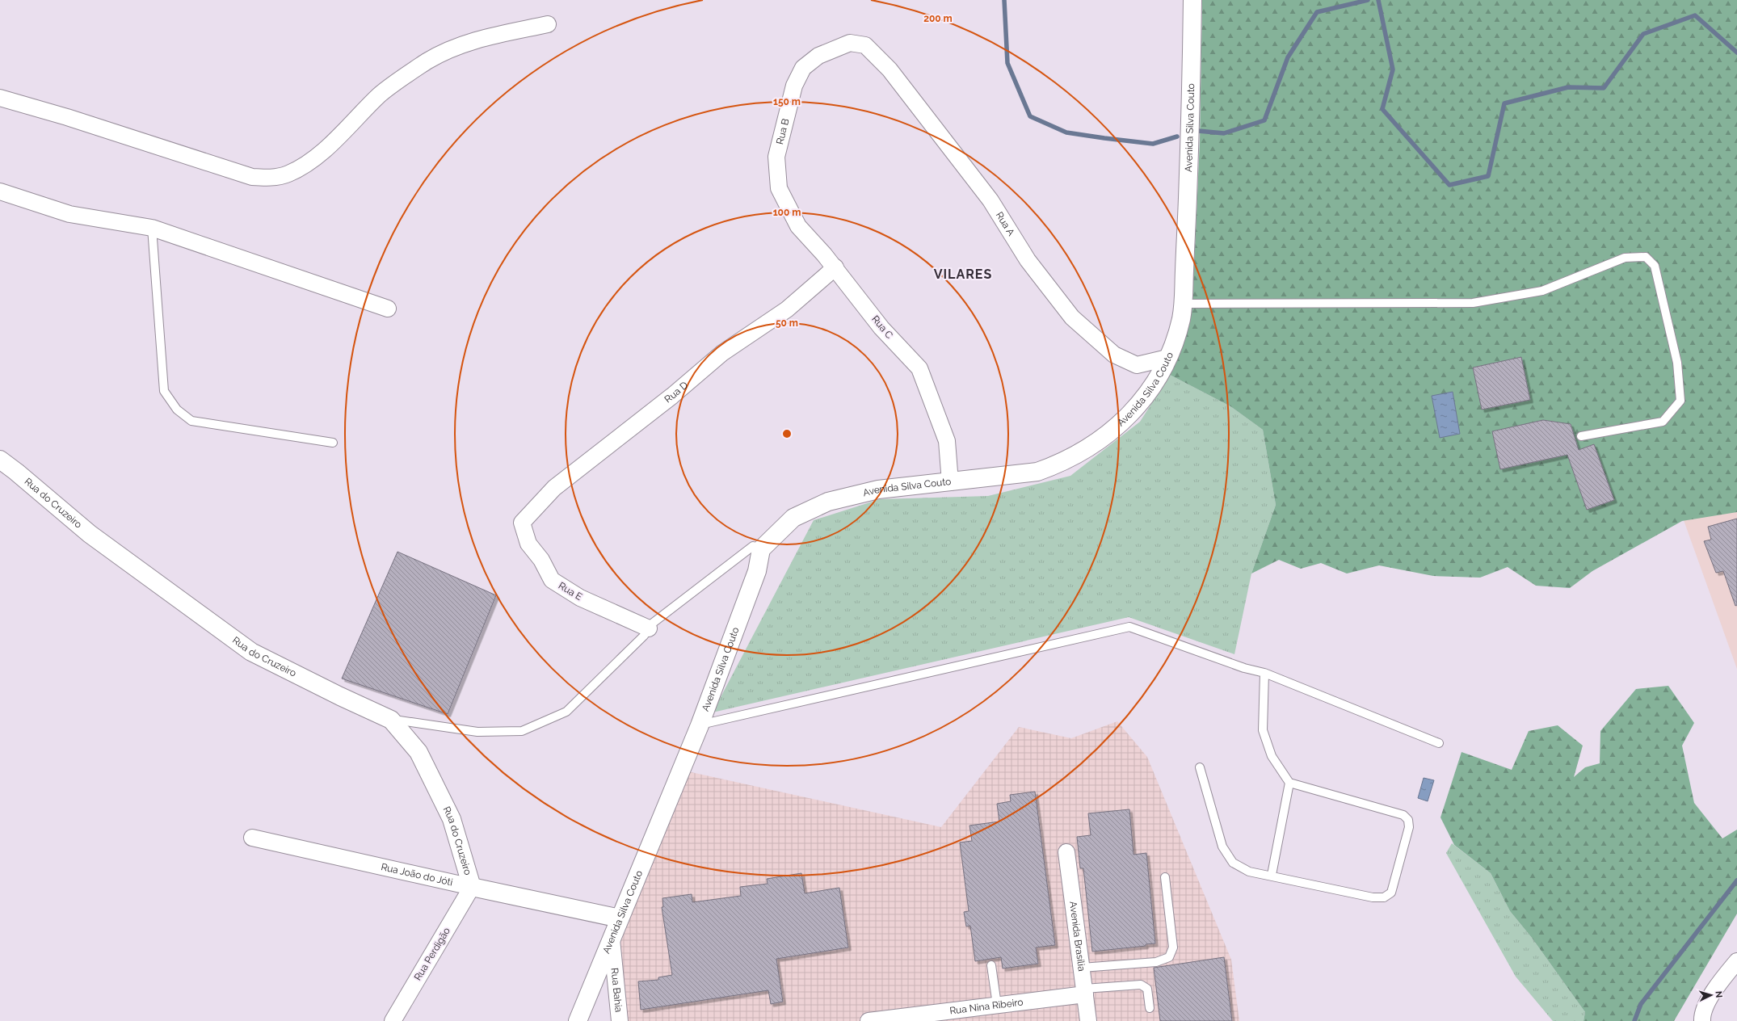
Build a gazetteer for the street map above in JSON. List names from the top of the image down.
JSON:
{
  "streets": {
    "main road": ["Avenida Silva Couto", "Rua do Cruzeiro", "Rua João do Jóti"],
    "street": [
      "Rua B",
      "Rua A",
      "Rua C",
      "Rua D",
      "Rua E",
      "Avenida Brasília",
      "Rua Perdigão",
      "Rua Bahia",
      "Rua Nina Ribeiro"
    ]
  },
  "crossings": [
    ["Avenida Silva Couto", "Rua A"],
    ["Avenida Silva Couto", "Rua C"],
    ["Avenida Silva Couto", "Rua João do Jóti"],
    ["Avenida Silva Couto", "Rua Bahia"],
    ["Rua B", "Rua A"],
    ["Rua B", "Rua C"],
    ["Rua C", "Rua D"],
    ["Rua D", "Rua E"],
    ["Rua do Cruzeiro", "Rua João do Jóti"],
    ["Rua do Cruzeiro", "Rua Perdigão"],
    ["Rua João do Jóti", "Rua Perdigão"],
    ["Avenida Brasília", "Rua Nina Ribeiro"]
  ],
  "districts": ["VILARES"],
  "north": "right",
  "rings": [
    "200 m",
    "150 m",
    "100 m",
    "50 m"
  ]
}
